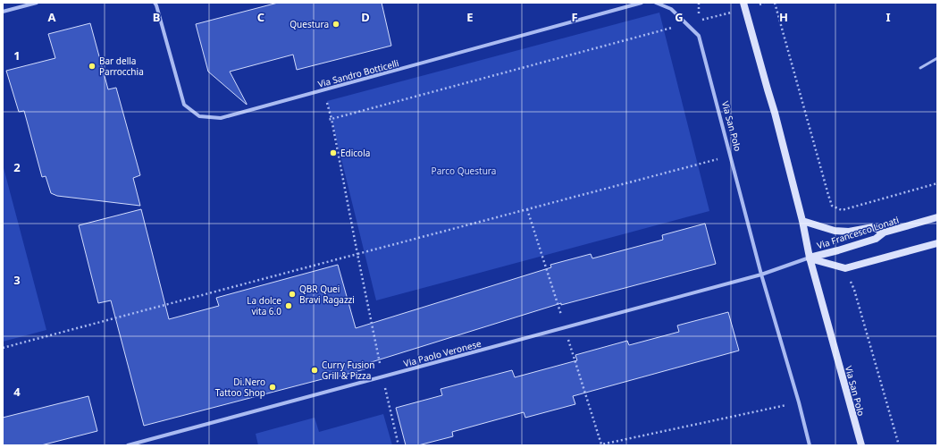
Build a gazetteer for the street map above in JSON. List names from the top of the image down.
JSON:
{
  "streets": {
    "main road": ["Via San Polo", "Via Francesco Lonati"],
    "street": ["Via Sandro Botticelli", "Via Paolo Veronese"]
  },
  "crossings": [
    ["Via San Polo", "Via Francesco Lonati"],
    ["Via San Polo", "Via Paolo Veronese"]
  ],
  "parks": ["Parco Questura"],
  "places": [
    "Questura",
    "Bar della Parrocchia",
    "Edicola",
    "QBR Quei Bravi Ragazzi",
    "La dolce vita 6.0",
    "Curry Fusion Grill & Pizza",
    "Di.Nero Tattoo Shop"
  ],
  "grid": {
    "columns": [
      "A",
      "B",
      "C",
      "D",
      "E",
      "F",
      "G",
      "H",
      "I"
    ],
    "rows": [
      "1",
      "2",
      "3",
      "4"
    ]
  }
}
